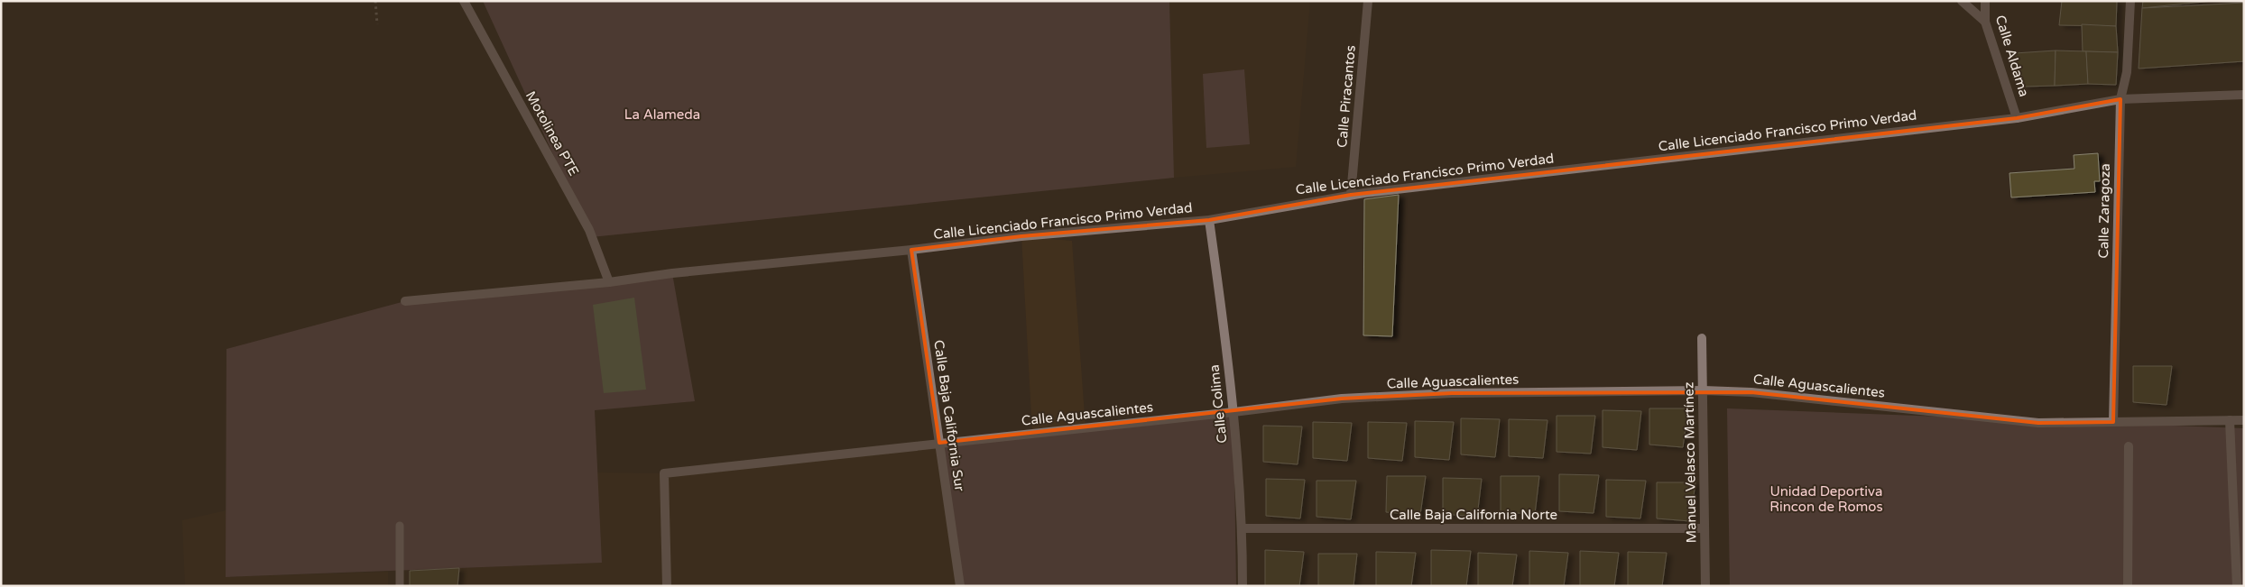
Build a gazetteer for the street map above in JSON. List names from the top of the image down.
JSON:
{
  "streets": {
    "street": [
      "Calle Aldama",
      "Calle Piracantos",
      "Calle Licenciado Francisco Primo Verdad",
      "Motolinea PTE",
      "Calle Zaragoza",
      "Calle Aguascalientes",
      "Calle Colima",
      "Calle Baja California Sur",
      "Manuel Velasco Martínez",
      "Calle Baja California Norte"
    ]
  },
  "crossings": [
    ["Calle Aldama", "Calle Licenciado Francisco Primo Verdad"],
    ["Calle Piracantos", "Calle Licenciado Francisco Primo Verdad"],
    ["Calle Licenciado Francisco Primo Verdad", "Motolinea PTE"],
    ["Calle Licenciado Francisco Primo Verdad", "Calle Zaragoza"],
    ["Calle Licenciado Francisco Primo Verdad", "Calle Colima"],
    ["Calle Licenciado Francisco Primo Verdad", "Calle Baja California Sur"],
    ["Calle Zaragoza", "Calle Aguascalientes"],
    ["Calle Aguascalientes", "Calle Colima"],
    ["Calle Aguascalientes", "Calle Baja California Sur"],
    ["Calle Aguascalientes", "Manuel Velasco Martínez"],
    ["Calle Colima", "Calle Baja California Norte"],
    ["Manuel Velasco Martínez", "Calle Baja California Norte"]
  ],
  "parks": ["La Alameda", "Unidad Deportiva Rincon de Romos"]
}
